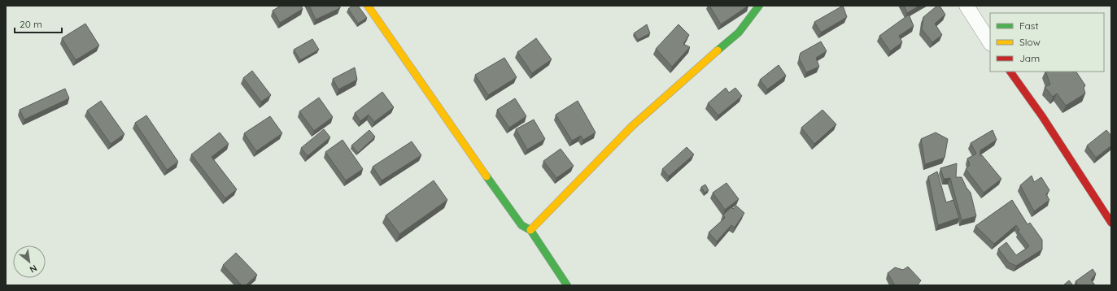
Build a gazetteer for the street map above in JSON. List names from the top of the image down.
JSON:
{
  "legend": ["Fast", "Slow", "Jam"],
  "scale_bar": "20 m",
  "north": "bottom right"
}
